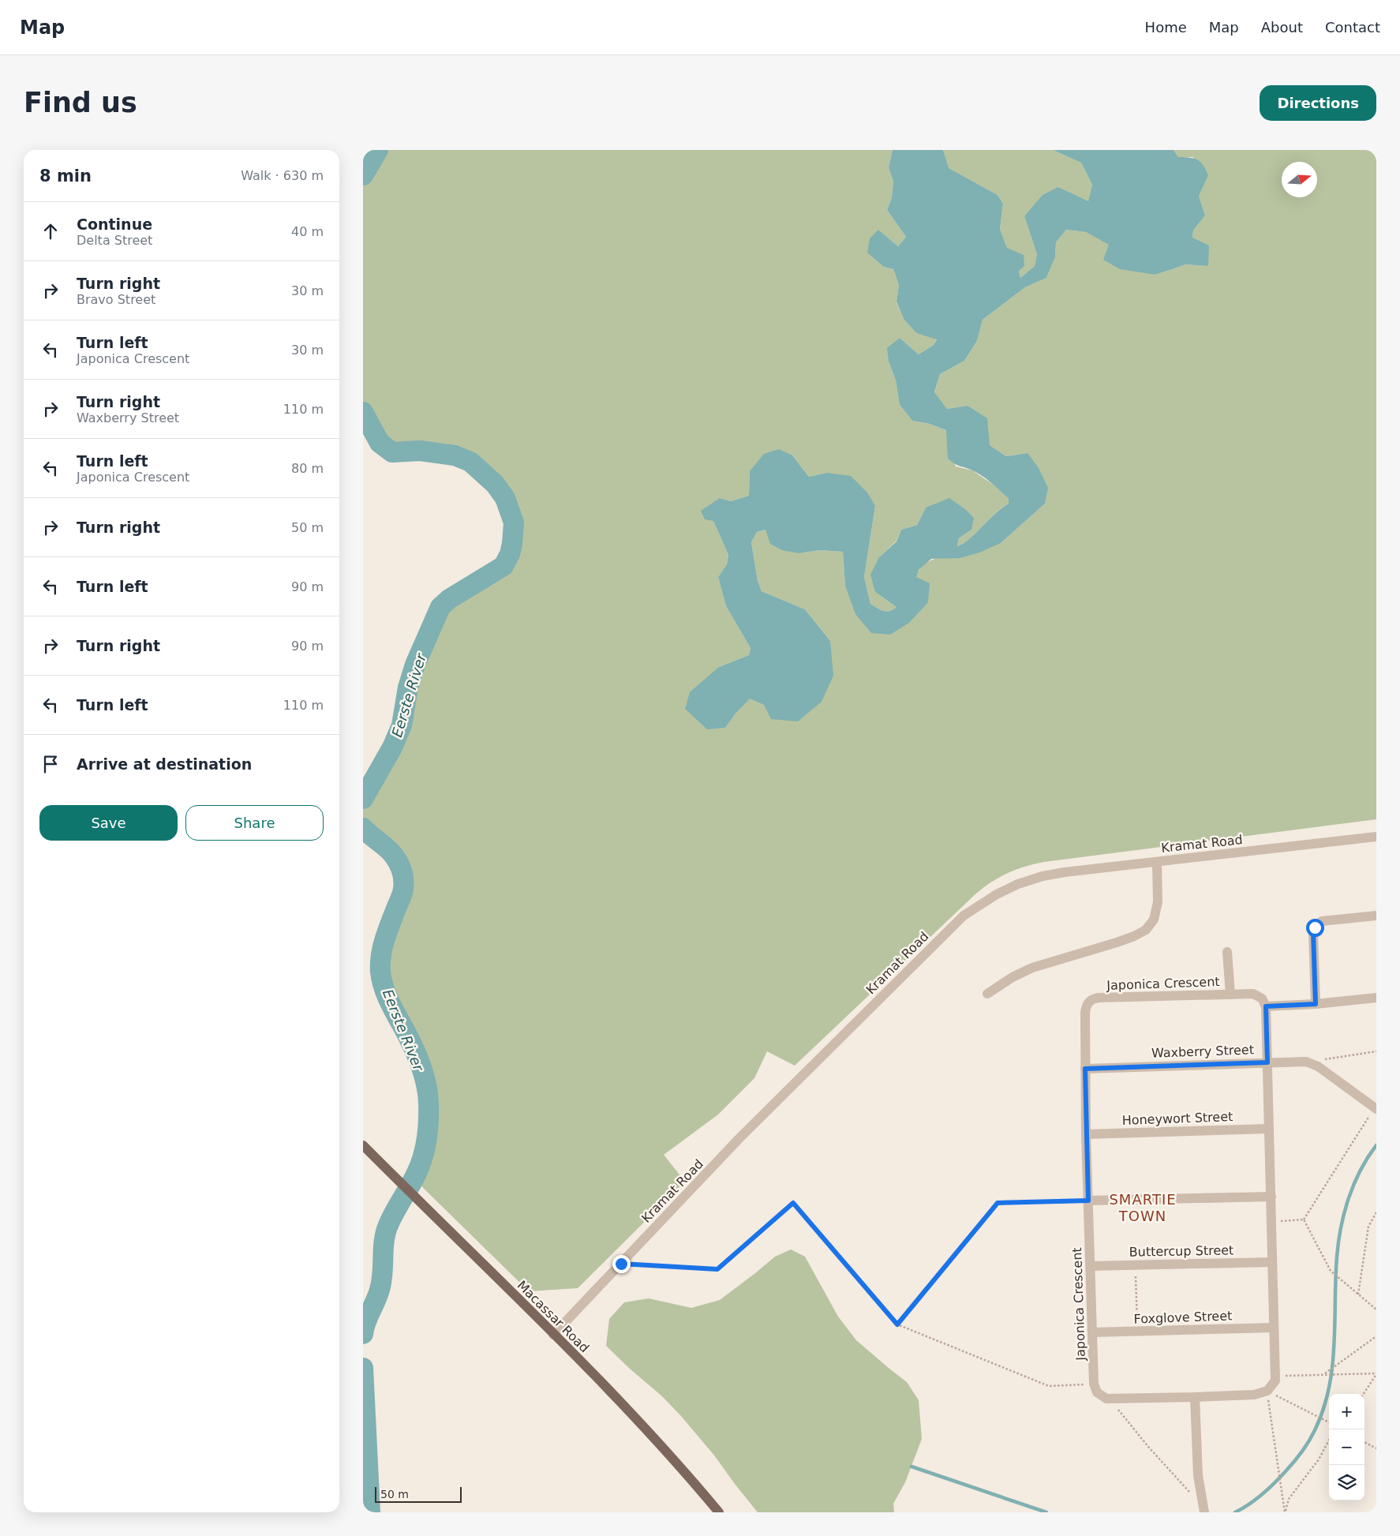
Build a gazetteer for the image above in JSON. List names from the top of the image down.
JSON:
{
  "streets": {
    "main road": ["Macassar Road"],
    "street": [
      "Kramat Road",
      "Japonica Crescent",
      "Waxberry Street",
      "Honeywort Street",
      "Buttercup Street",
      "Foxglove Street"
    ]
  },
  "crossings": [
    ["Kramat Road", "Macassar Road"],
    ["Japonica Crescent", "Waxberry Street"],
    ["Japonica Crescent", "Honeywort Street"],
    ["Japonica Crescent", "Buttercup Street"],
    ["Japonica Crescent", "Foxglove Street"]
  ],
  "districts": ["SMARTIE TOWN"],
  "water": ["Eerste River"],
  "scale_bar": "50 m",
  "north": "right",
  "page": {
    "header": "Map",
    "nav": [
      "Home",
      "Map",
      "About",
      "Contact"
    ],
    "buttons": [
      "Directions",
      ["Save", "Share"]
    ],
    "title": "Find us",
    "heading": ["8 min", "Walk · 630 m"],
    "list": [
      ["Continue", "Delta Street", "40 m"],
      ["Turn right", "Bravo Street", "30 m"],
      ["Turn left", "Japonica Crescent", "30 m"],
      ["Turn right", "Waxberry Street", "110 m"],
      ["Turn left", "Japonica Crescent", "80 m"],
      ["Turn right", "50 m"],
      ["Turn left", "90 m"],
      ["Turn right", "90 m"],
      ["Turn left", "110 m"],
      "Arrive at destination"
    ],
    "map_buttons": ["+", "−"],
    "scale": "50 m"
  }
}
